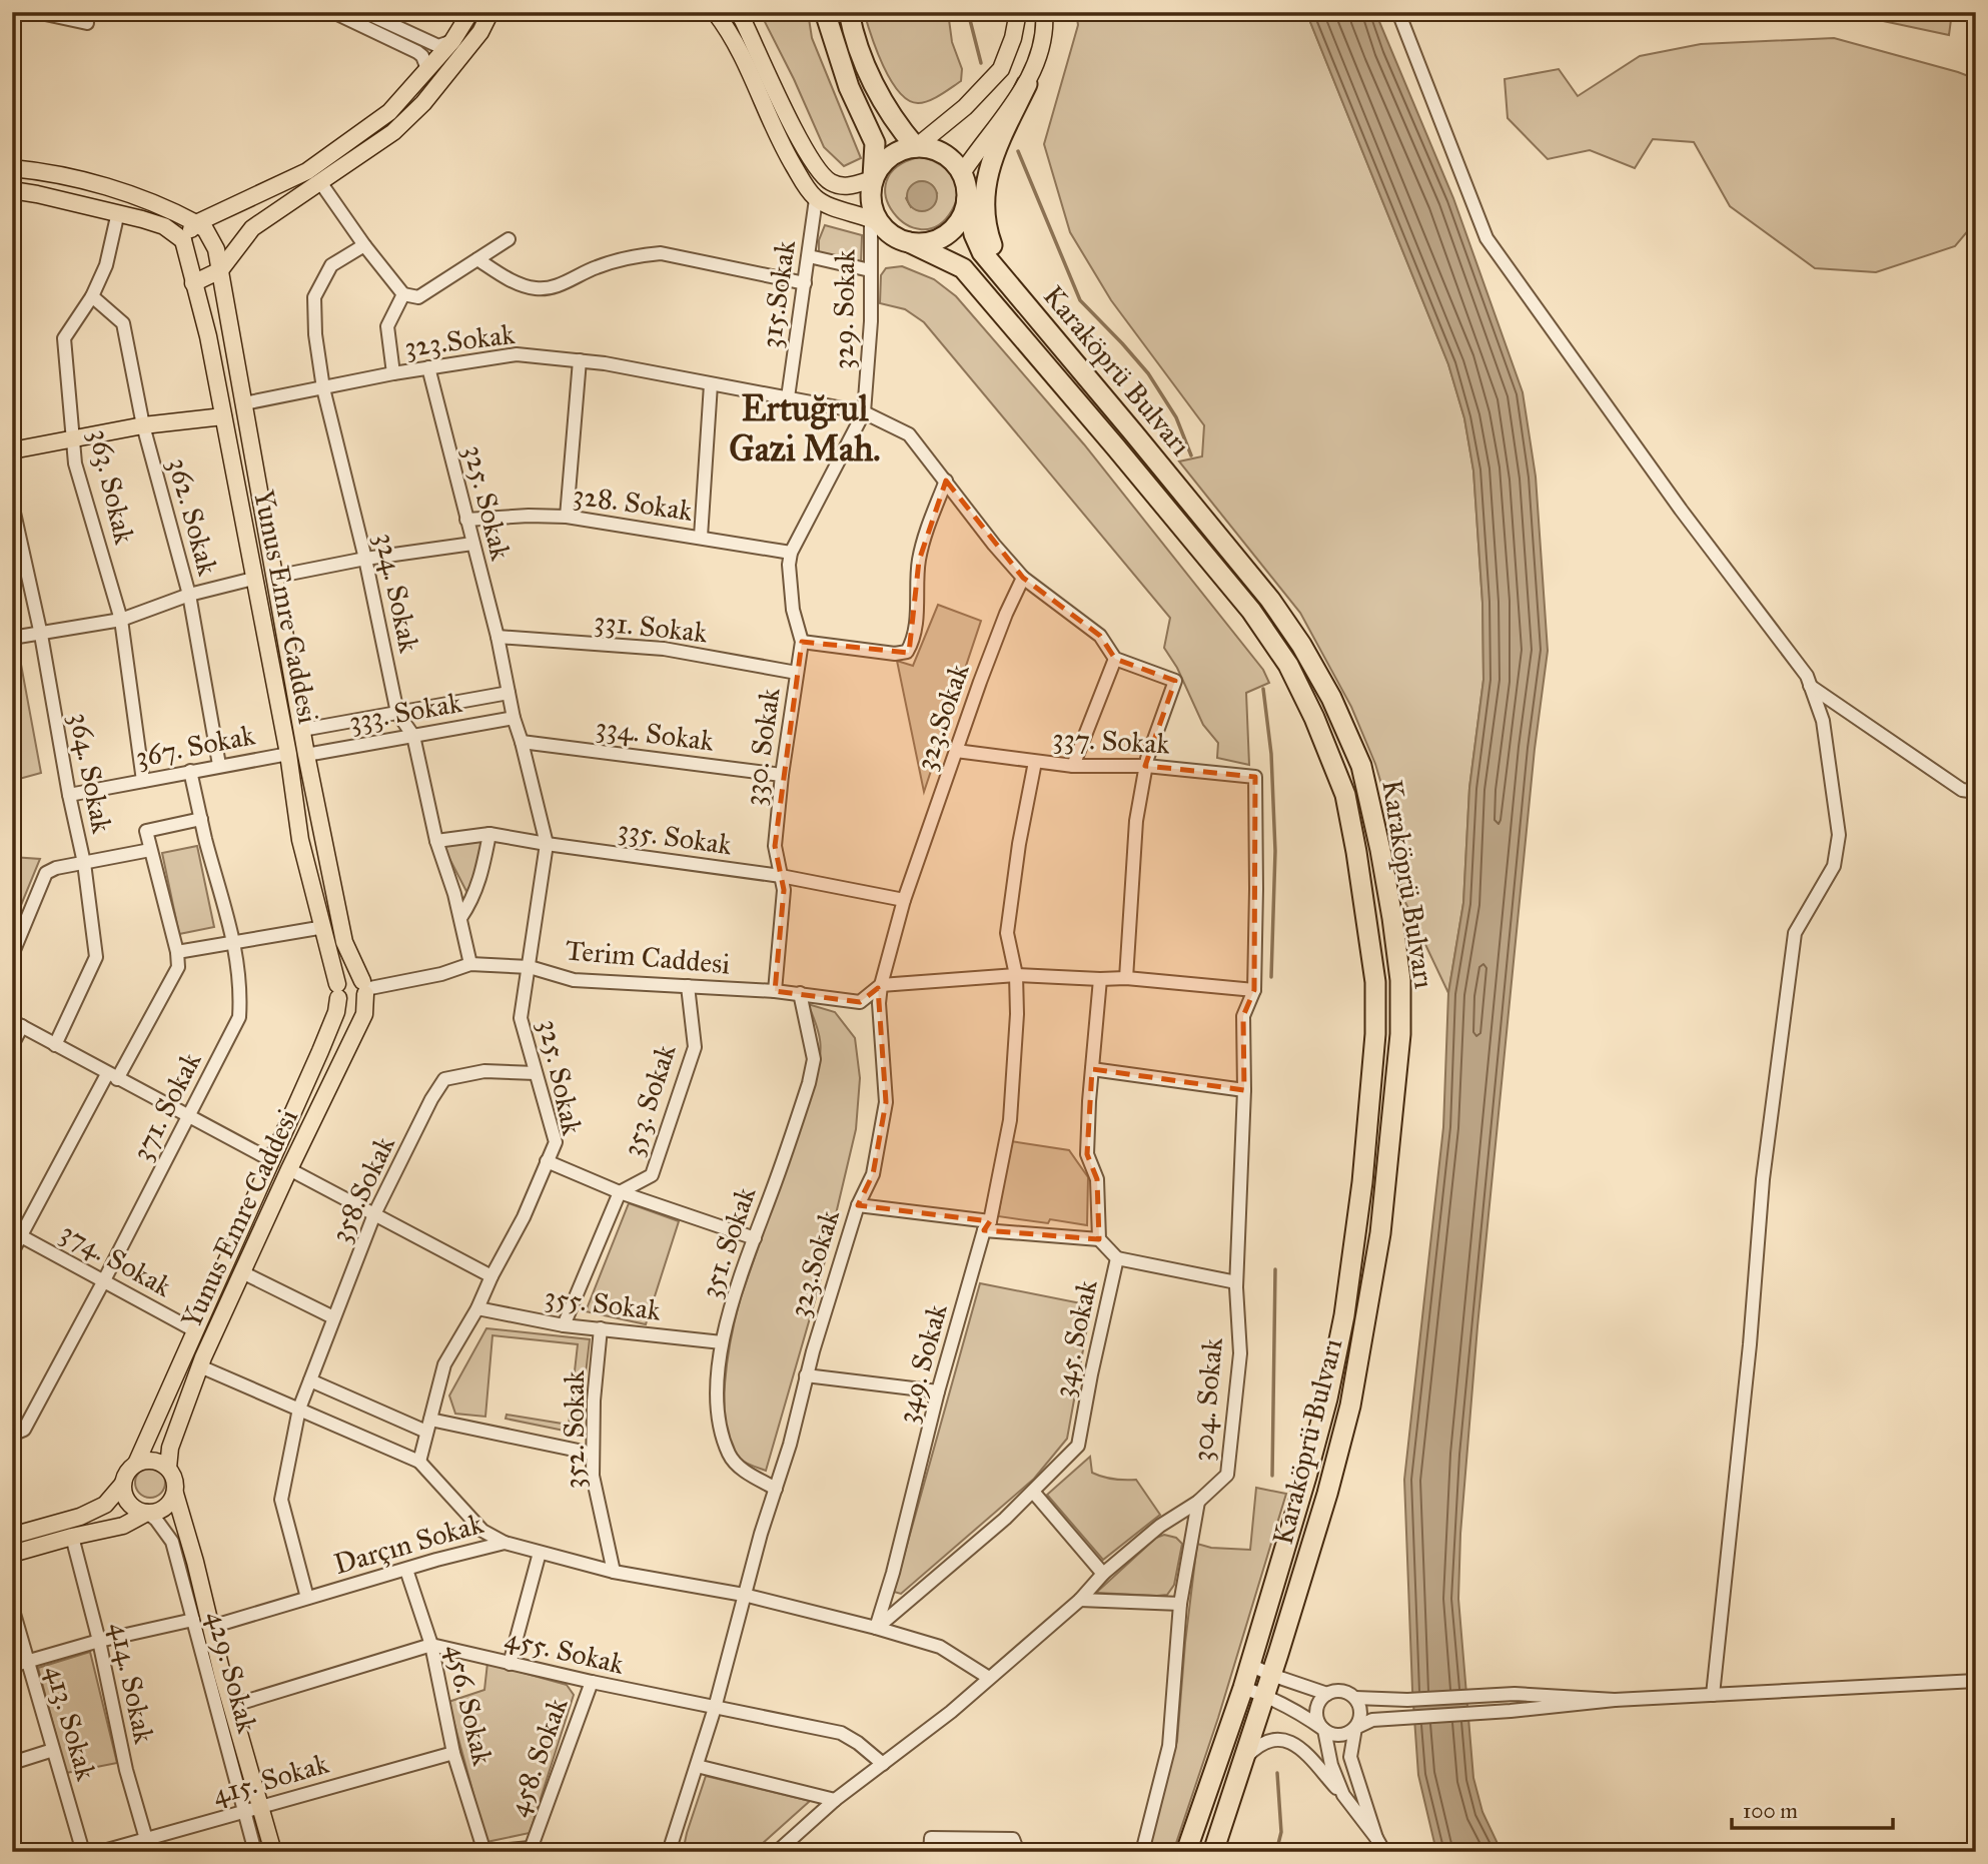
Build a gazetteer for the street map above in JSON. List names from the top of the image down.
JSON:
{
  "streets": {
    "highway": ["Karaköprü Bulvarı"],
    "main road": ["Yunus Emre Caddesi"],
    "street": [
      "315.Sokak",
      "329. Sokak",
      "323.Sokak",
      "363. Sokak",
      "325. Sokak",
      "328. Sokak",
      "362. Sokak",
      "324. Sokak",
      "331. Sokak",
      "333. Sokak",
      "334. Sokak",
      "337. Sokak",
      "367. Sokak",
      "330. Sokak",
      "364. Sokak",
      "335. Sokak",
      "Terim Caddesi",
      "353. Sokak",
      "371. Sokak",
      "358.Sokak",
      "351. Sokak",
      "374. Sokak",
      "355. Sokak",
      "345. Sokak",
      "349. Sokak",
      "304. Sokak",
      "352. Sokak",
      "Darçın Sokak",
      "455. Sokak",
      "429. Sokak",
      "414. Sokak",
      "456. Sokak",
      "413. Sokak",
      "458. Sokak",
      "415. Sokak"
    ]
  },
  "crossings": [
    ["315.Sokak", "323.Sokak"],
    ["329. Sokak", "323.Sokak"],
    ["329. Sokak", "Karaköprü Bulvarı"],
    ["329. Sokak", "328. Sokak"],
    ["329. Sokak", "330. Sokak"],
    ["323.Sokak", "325. Sokak"],
    ["323.Sokak", "324. Sokak"],
    ["323.Sokak", "Yunus Emre Caddesi"],
    ["323.Sokak", "337. Sokak"],
    ["323.Sokak", "335. Sokak"],
    ["323.Sokak", "Terim Caddesi"],
    ["323.Sokak", "351. Sokak"],
    ["323.Sokak", "Darçın Sokak"],
    ["323.Sokak", "455. Sokak"],
    ["363. Sokak", "362. Sokak"],
    ["363. Sokak", "367. Sokak"],
    ["325. Sokak", "328. Sokak"],
    ["325. Sokak", "331. Sokak"],
    ["325. Sokak", "333. Sokak"],
    ["325. Sokak", "334. Sokak"],
    ["325. Sokak", "335. Sokak"],
    ["325. Sokak", "Terim Caddesi"],
    ["325. Sokak", "358.Sokak"],
    ["325. Sokak", "355. Sokak"],
    ["328. Sokak", "330. Sokak"],
    ["362. Sokak", "367. Sokak"],
    ["324. Sokak", "333. Sokak"],
    ["324. Sokak", "335. Sokak"],
    ["324. Sokak", "Terim Caddesi"],
    ["Yunus Emre Caddesi", "333. Sokak"],
    ["Yunus Emre Caddesi", "367. Sokak"],
    ["Yunus Emre Caddesi", "Terim Caddesi"],
    ["Yunus Emre Caddesi", "374. Sokak"],
    ["Yunus Emre Caddesi", "429. Sokak"],
    ["331. Sokak", "330. Sokak"],
    ["334. Sokak", "330. Sokak"],
    ["337. Sokak", "349. Sokak"],
    ["337. Sokak", "304. Sokak"],
    ["367. Sokak", "364. Sokak"],
    ["367. Sokak", "371. Sokak"],
    ["330. Sokak", "335. Sokak"],
    ["330. Sokak", "Terim Caddesi"],
    ["Terim Caddesi", "353. Sokak"],
    ["Terim Caddesi", "351. Sokak"],
    ["353. Sokak", "355. Sokak"],
    ["371. Sokak", "374. Sokak"],
    ["358.Sokak", "Darçın Sokak"],
    ["351. Sokak", "355. Sokak"],
    ["355. Sokak", "352. Sokak"],
    ["345. Sokak", "349. Sokak"],
    ["304. Sokak", "455. Sokak"],
    ["352. Sokak", "Darçın Sokak"],
    ["Darçın Sokak", "456. Sokak"],
    ["455. Sokak", "456. Sokak"],
    ["455. Sokak", "458. Sokak"],
    ["429. Sokak", "415. Sokak"],
    ["414. Sokak", "415. Sokak"],
    ["456. Sokak", "415. Sokak"]
  ],
  "districts": ["Ertuğrul Gazi Mah."],
  "scale_bar": "100 m"
}
